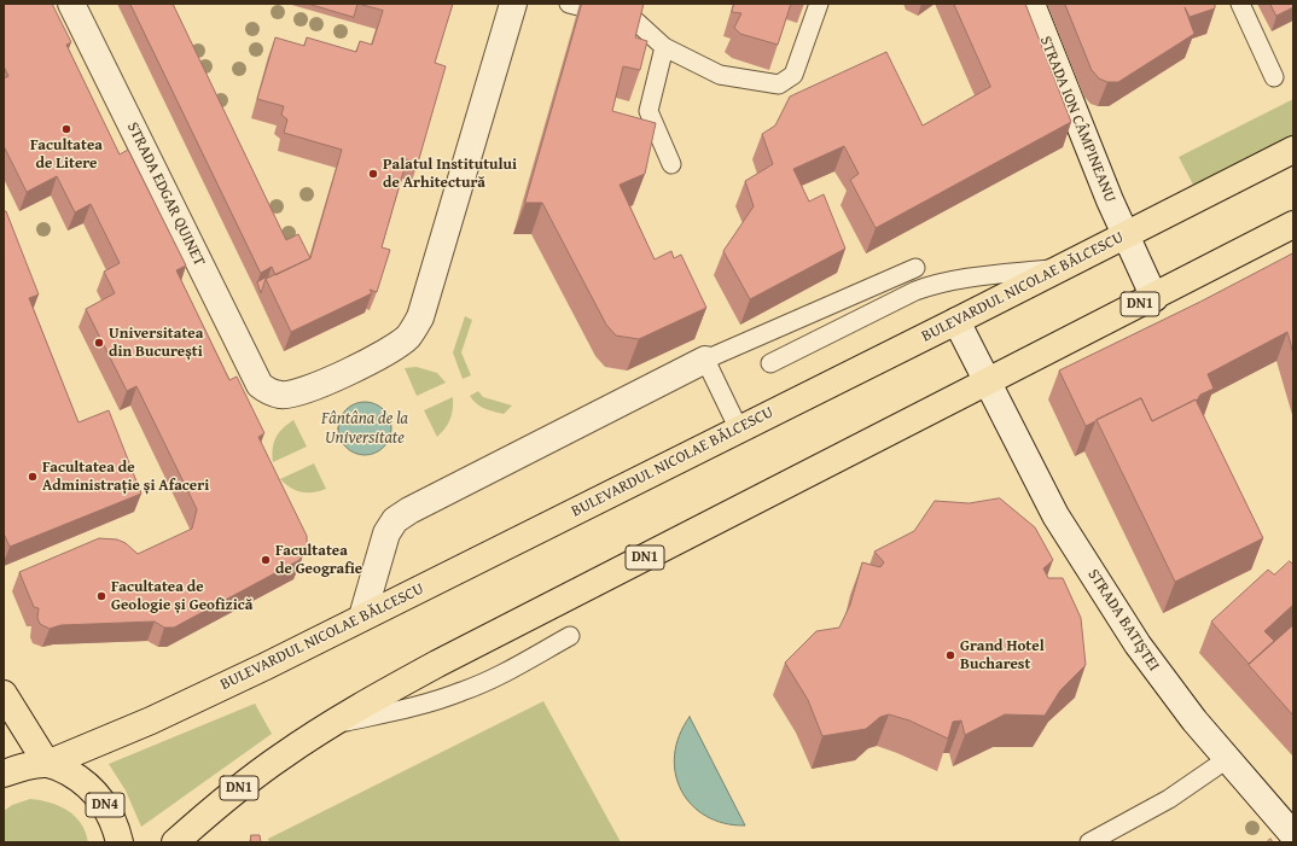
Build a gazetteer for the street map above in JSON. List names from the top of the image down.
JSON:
{
  "streets": {
    "main road": ["BULEVARDUL NICOLAE BĂLCESCU", "DN1", "DN4"],
    "street": ["STRADA ION CÂMPINEANU", "STRADA EDGAR QUINET", "STRADA BATIȘTEI"]
  },
  "crossings": [
    ["STRADA ION CÂMPINEANU", "BULEVARDUL NICOLAE BĂLCESCU"],
    ["STRADA ION CÂMPINEANU", "DN1"],
    ["BULEVARDUL NICOLAE BĂLCESCU", "STRADA BATIȘTEI"],
    ["BULEVARDUL NICOLAE BĂLCESCU", "DN4"],
    ["DN1", "STRADA BATIȘTEI"]
  ],
  "water": ["Fântâna de la Universitate"],
  "places": [
    "Facultatea de Litere",
    "Palatul Institutului de Arhitectură",
    "Universitatea din București",
    "Facultatea de Administrație și Afaceri",
    "Facultatea de Geografie",
    "Facultatea de Geologie și Geofizică",
    "Grand Hotel Bucharest"
  ]
}
